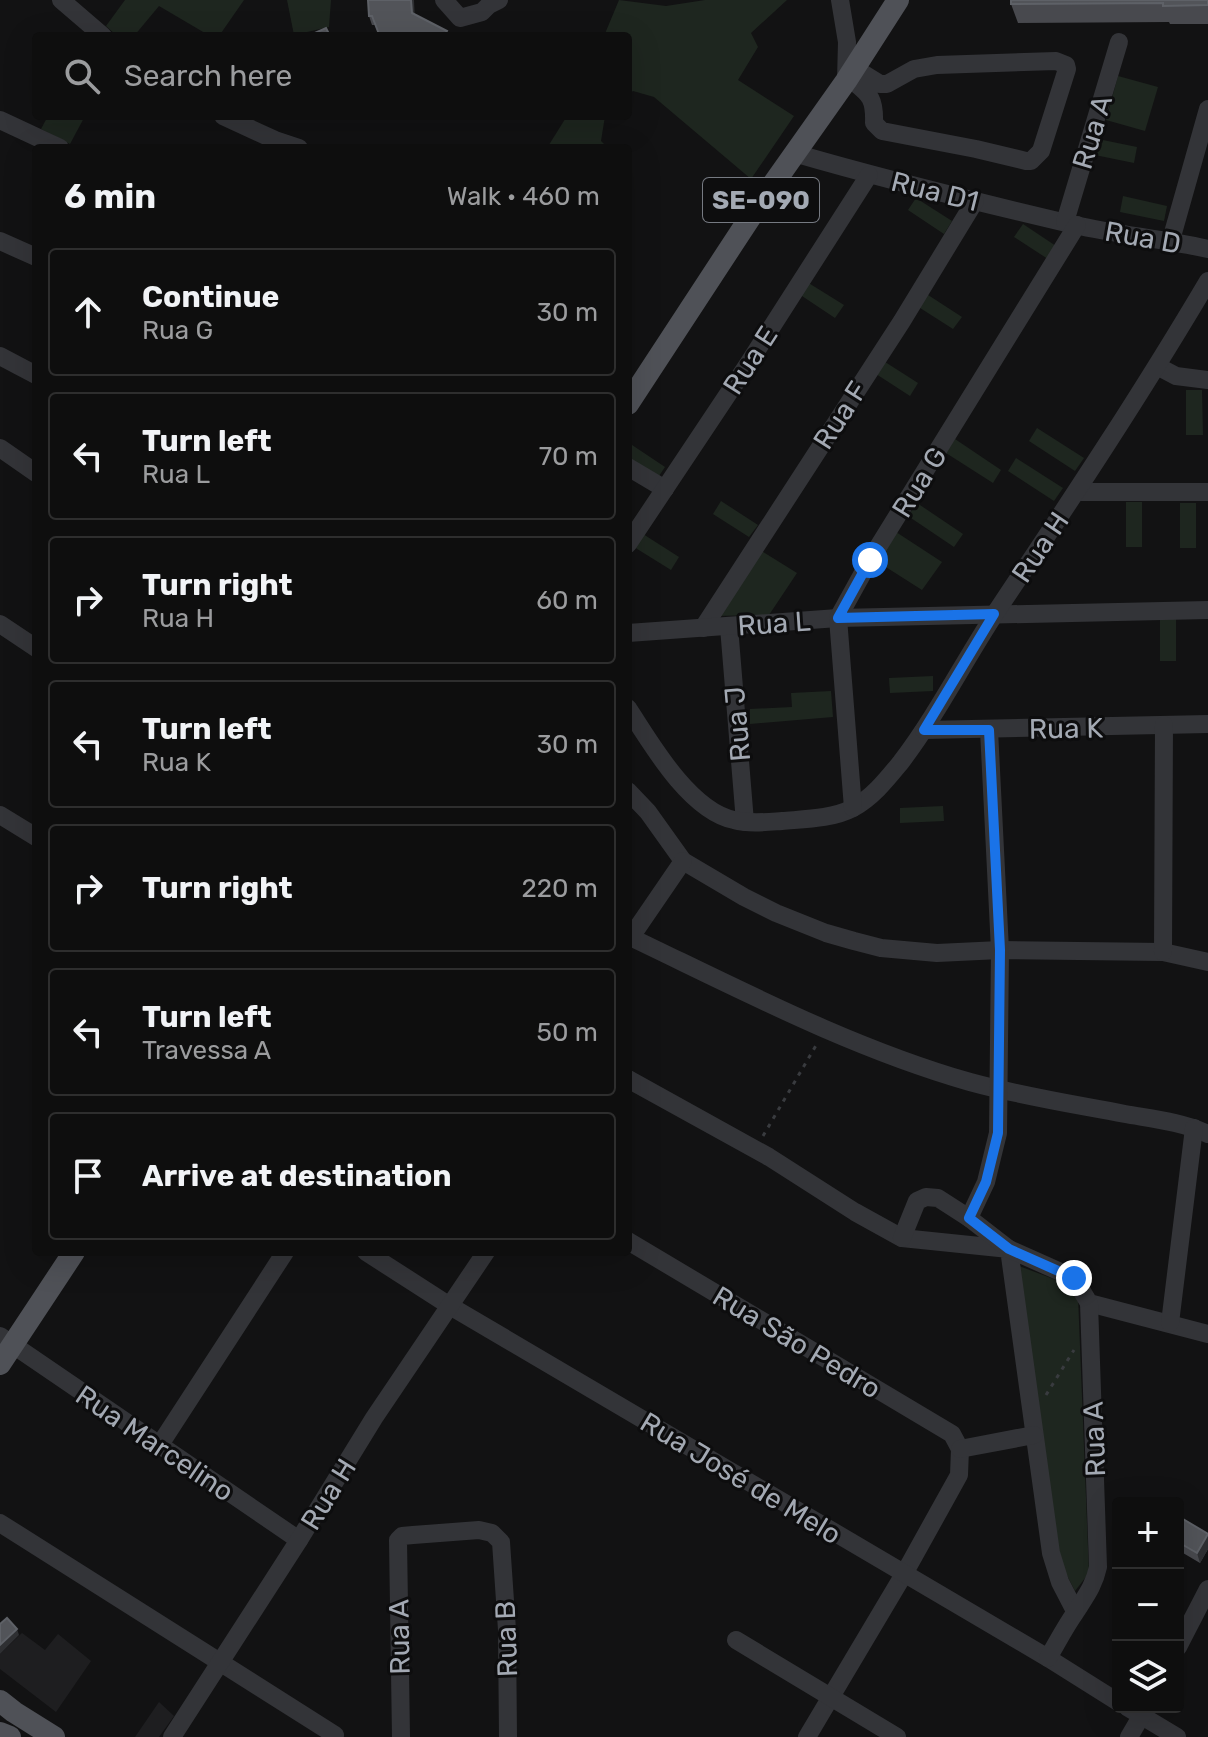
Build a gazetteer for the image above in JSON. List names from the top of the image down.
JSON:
{
  "streets": {
    "main road": ["SE-090"],
    "street": [
      "Rua A",
      "Rua D1",
      "Rua D",
      "Rua E",
      "Rua F",
      "Rua G",
      "Rua H",
      "Rua L",
      "Rua J",
      "Rua K",
      "Rua São Pedro",
      "Rua Marcelino",
      "Rua José de Melo",
      "Rua B"
    ]
  },
  "crossings": [
    ["Rua A", "Rua D1"],
    ["Rua A", "Rua D"],
    ["Rua A", "Rua G"],
    ["Rua A", "Rua José de Melo"],
    ["Rua A", "Rua B"],
    ["Rua D1", "SE-090"],
    ["Rua D1", "Rua D"],
    ["Rua D1", "Rua E"],
    ["Rua D1", "Rua F"],
    ["Rua D1", "Rua G"],
    ["Rua D", "Rua G"],
    ["Rua F", "Rua L"],
    ["Rua G", "Rua L"],
    ["Rua H", "Rua L"],
    ["Rua H", "Rua J"],
    ["Rua H", "Rua K"],
    ["Rua H", "Rua Marcelino"],
    ["Rua H", "Rua José de Melo"],
    ["Rua L", "Rua J"]
  ],
  "page": {
    "search": "Search here",
    "heading": ["6 min", "Walk · 460 m"],
    "list": [
      ["Continue", "Rua G", "30 m"],
      ["Turn left", "Rua L", "70 m"],
      ["Turn right", "Rua H", "60 m"],
      ["Turn left", "Rua K", "30 m"],
      ["Turn right", "220 m"],
      ["Turn left", "Travessa A", "50 m"],
      "Arrive at destination"
    ],
    "map_buttons": ["+", "−"]
  }
}
